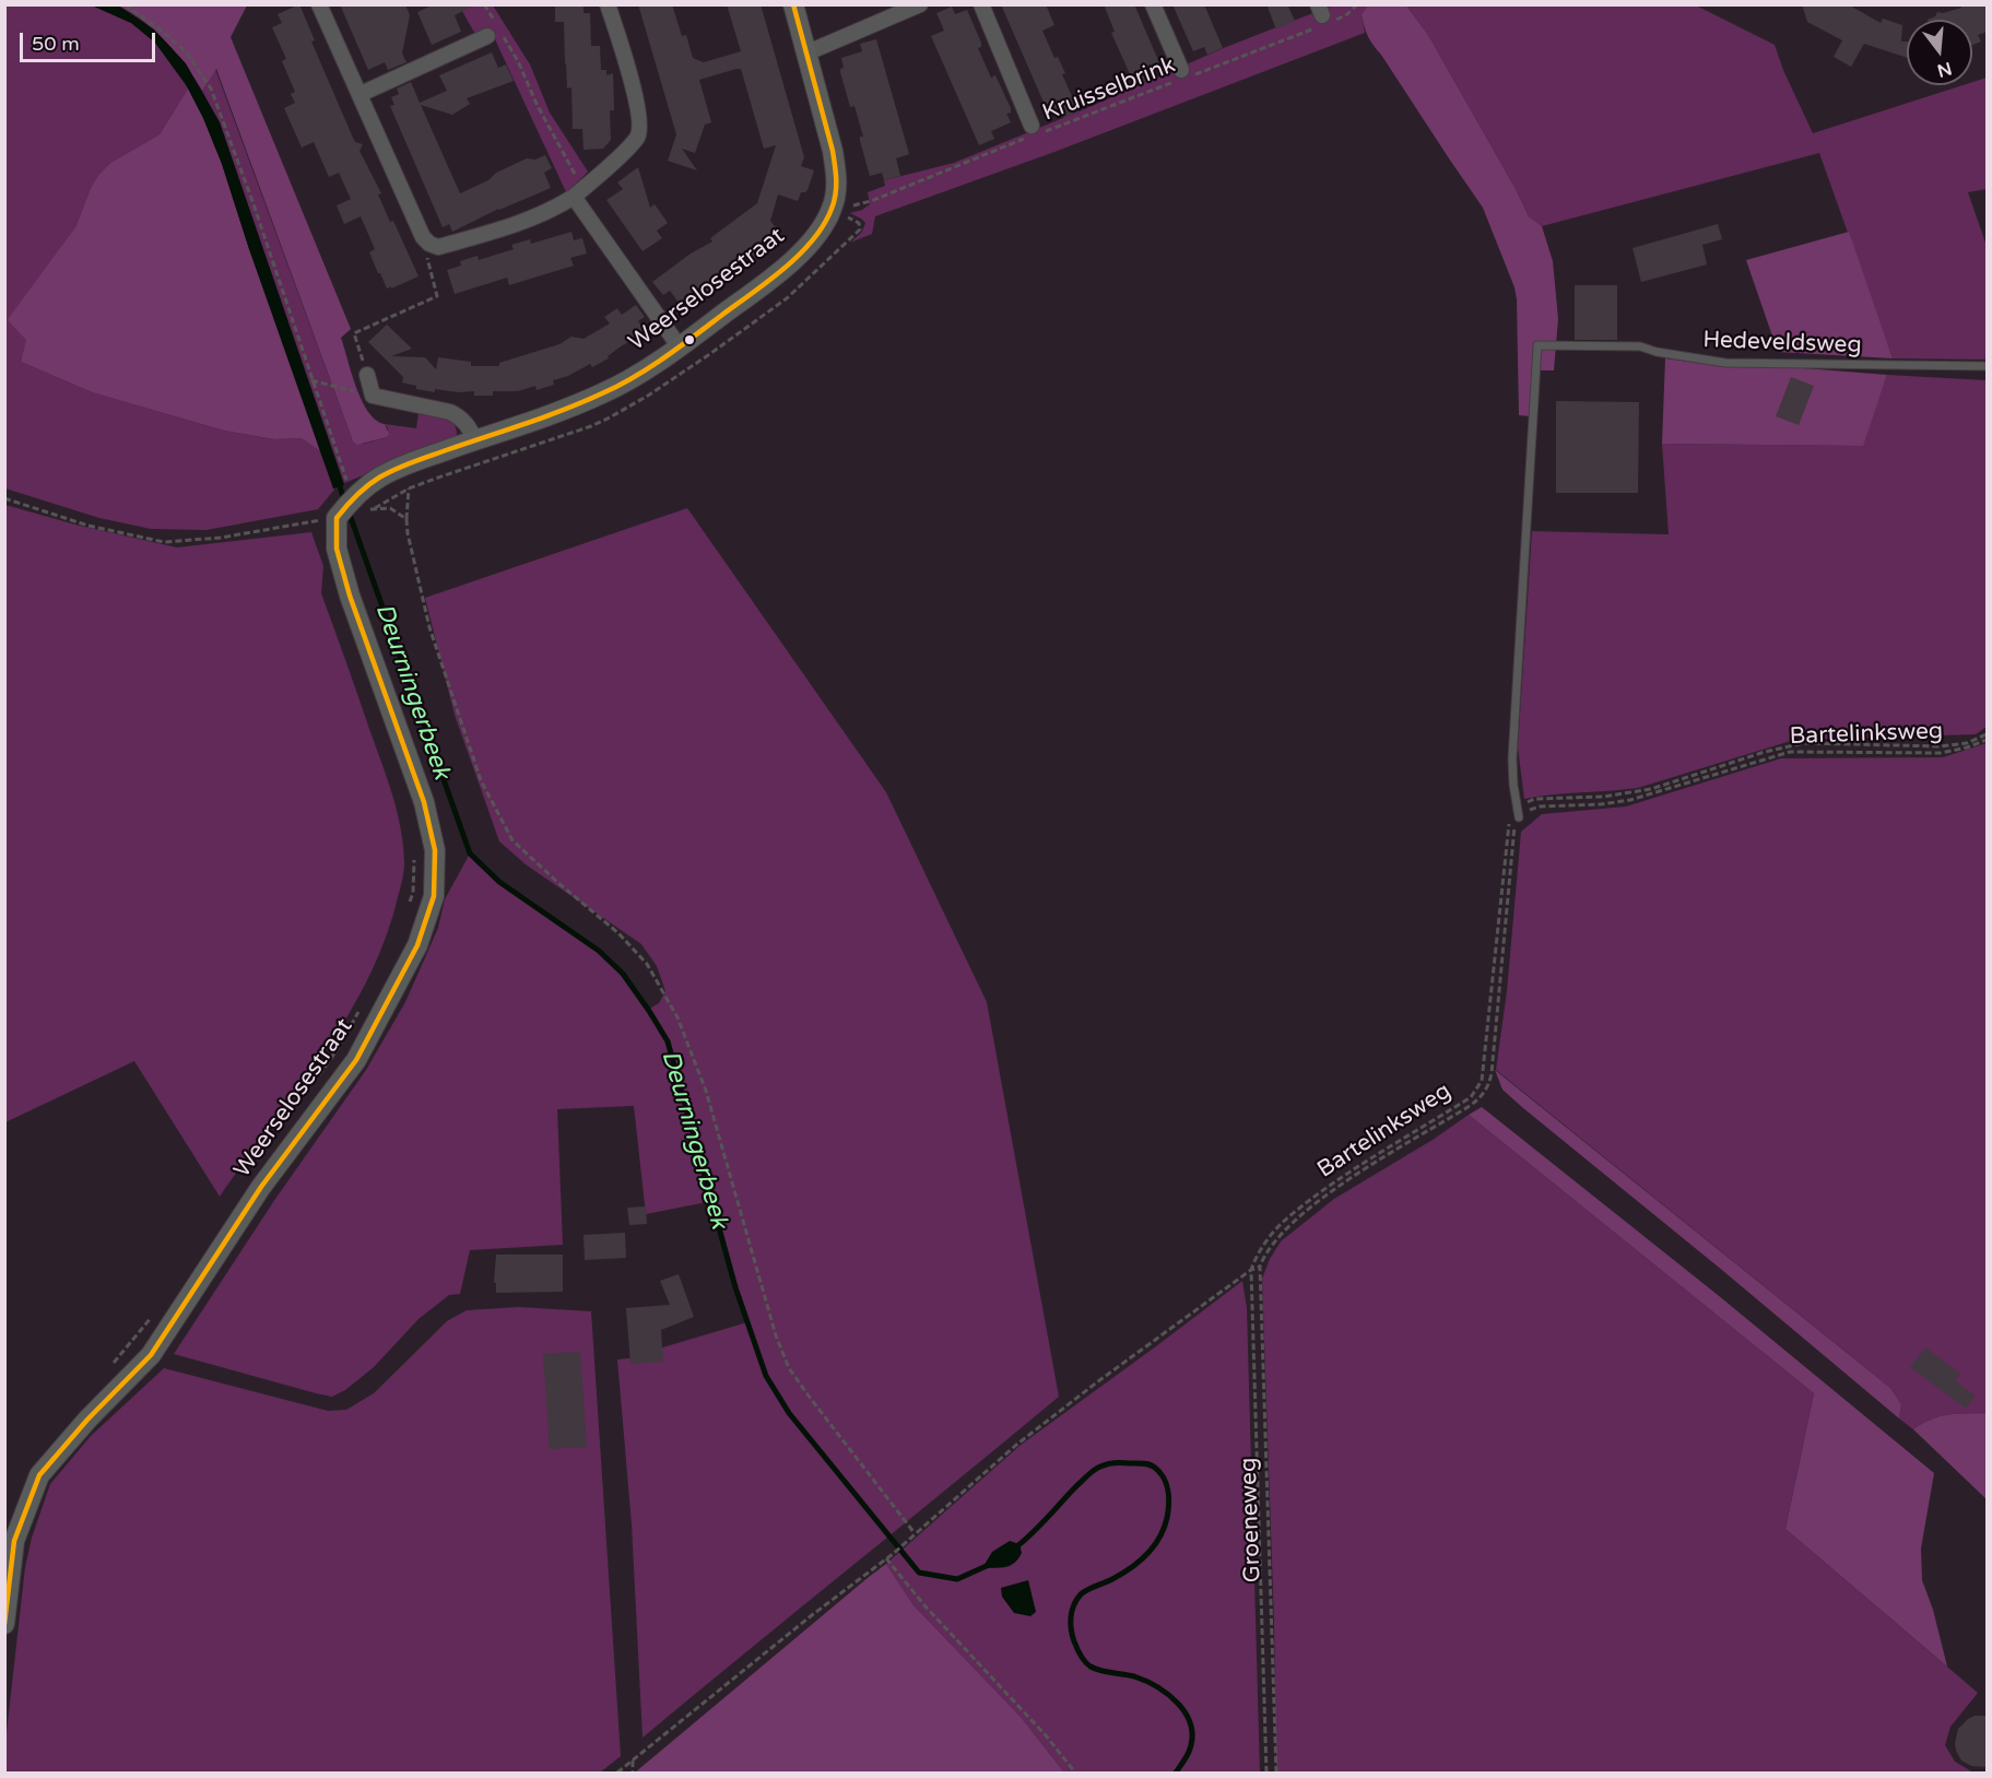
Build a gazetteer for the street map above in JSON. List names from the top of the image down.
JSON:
{
  "streets": {
    "street": ["Weerselosestraat"],
    "lane": ["Hedeveldsweg"],
    "path": ["Kruisselbrink", "Bartelinksweg", "Groeneweg"]
  },
  "crossings": [
    ["Hedeveldsweg", "Bartelinksweg"],
    ["Bartelinksweg", "Groeneweg"]
  ],
  "water": ["Deurningerbeek"],
  "scale_bar": "50 m",
  "north": "bottom"
}
